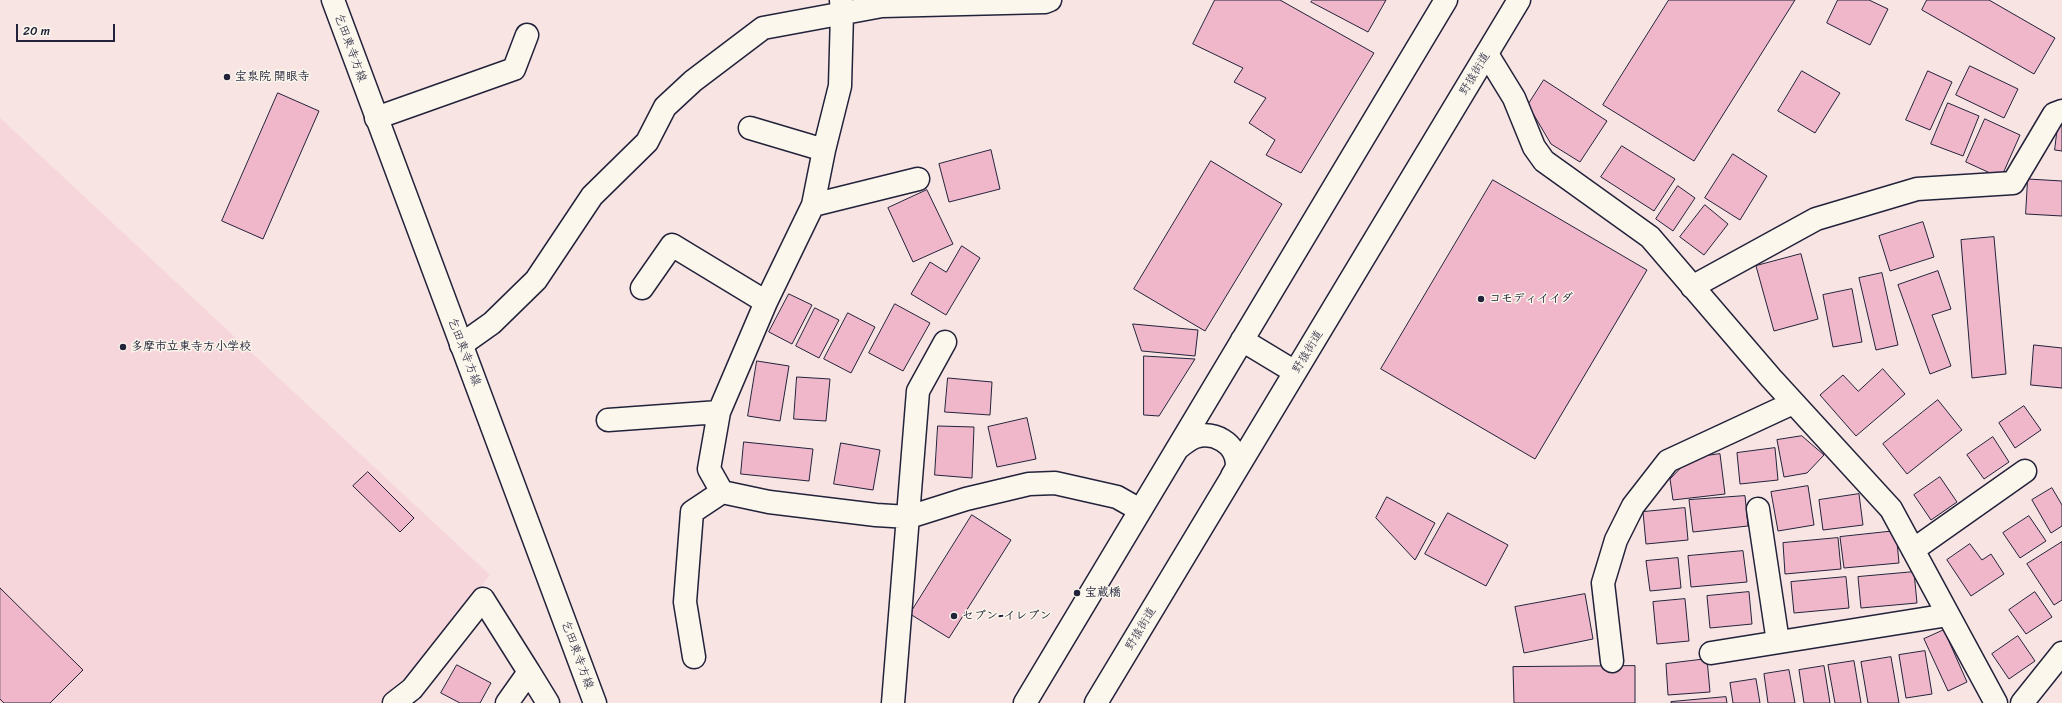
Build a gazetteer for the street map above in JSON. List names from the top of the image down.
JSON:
{
  "streets": {
    "street": ["乞田東寺方線", "野猿街道"]
  },
  "places": [
    "宝泉院 開眼寺",
    "コモディイイダ",
    "多摩市立東寺方小学校",
    "宝蔵橋",
    "セブン-イレブン"
  ],
  "scale_bar": "20 m"
}
